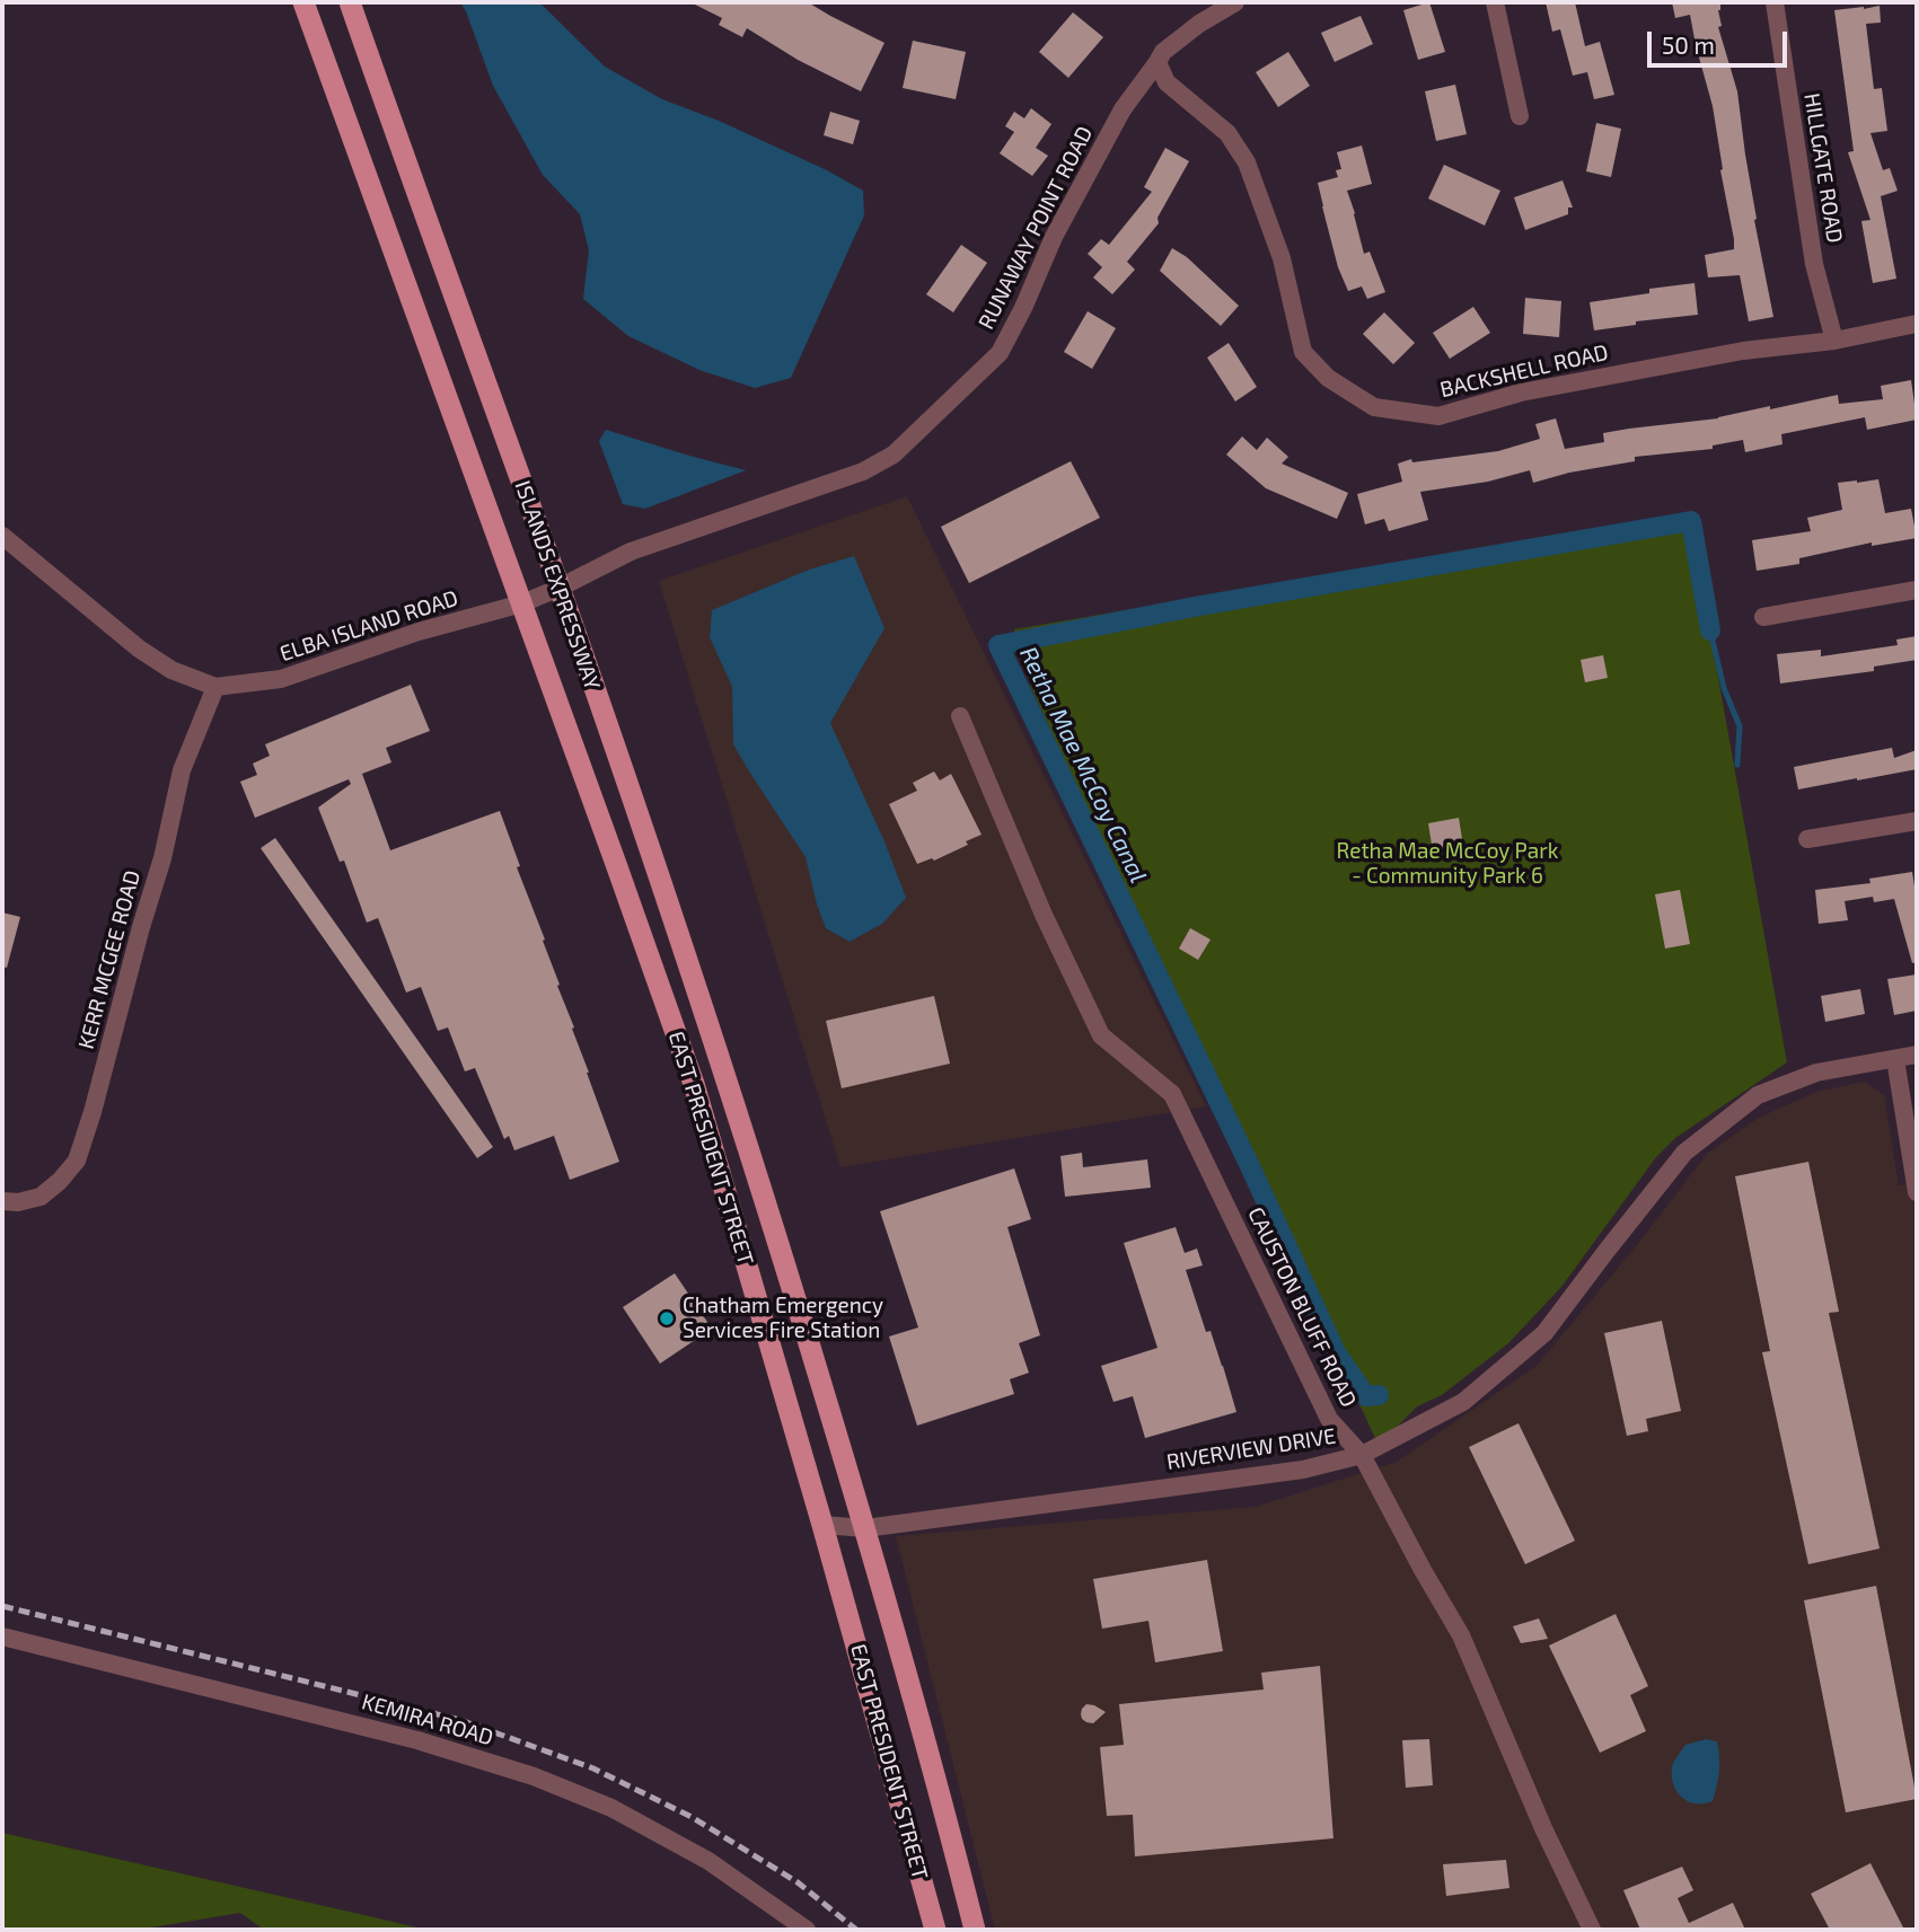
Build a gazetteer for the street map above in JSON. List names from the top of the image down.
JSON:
{
  "streets": {
    "main road": ["ISLANDS EXPRESSWAY", "EAST PRESIDENT STREET"],
    "street": [
      "HILLGATE ROAD",
      "RUNAWAY POINT ROAD",
      "BACKSHELL ROAD",
      "ELBA ISLAND ROAD",
      "KERR MCGEE ROAD",
      "CAUSTON BLUFF ROAD",
      "RIVERVIEW DRIVE",
      "KEMIRA ROAD"
    ]
  },
  "crossings": [
    ["HILLGATE ROAD", "BACKSHELL ROAD"],
    ["RUNAWAY POINT ROAD", "BACKSHELL ROAD"],
    ["RUNAWAY POINT ROAD", "ISLANDS EXPRESSWAY"],
    ["RUNAWAY POINT ROAD", "ELBA ISLAND ROAD"],
    ["ISLANDS EXPRESSWAY", "ELBA ISLAND ROAD"],
    ["ISLANDS EXPRESSWAY", "EAST PRESIDENT STREET"],
    ["ELBA ISLAND ROAD", "KERR MCGEE ROAD"],
    ["ELBA ISLAND ROAD", "EAST PRESIDENT STREET"],
    ["EAST PRESIDENT STREET", "RIVERVIEW DRIVE"],
    ["CAUSTON BLUFF ROAD", "RIVERVIEW DRIVE"]
  ],
  "water": ["Retha Mae McCoy Canal"],
  "parks": ["Retha Mae McCoy Park - Community Park 6"],
  "places": ["Chatham Emergency Services Fire Station"],
  "scale_bar": "50 m"
}
